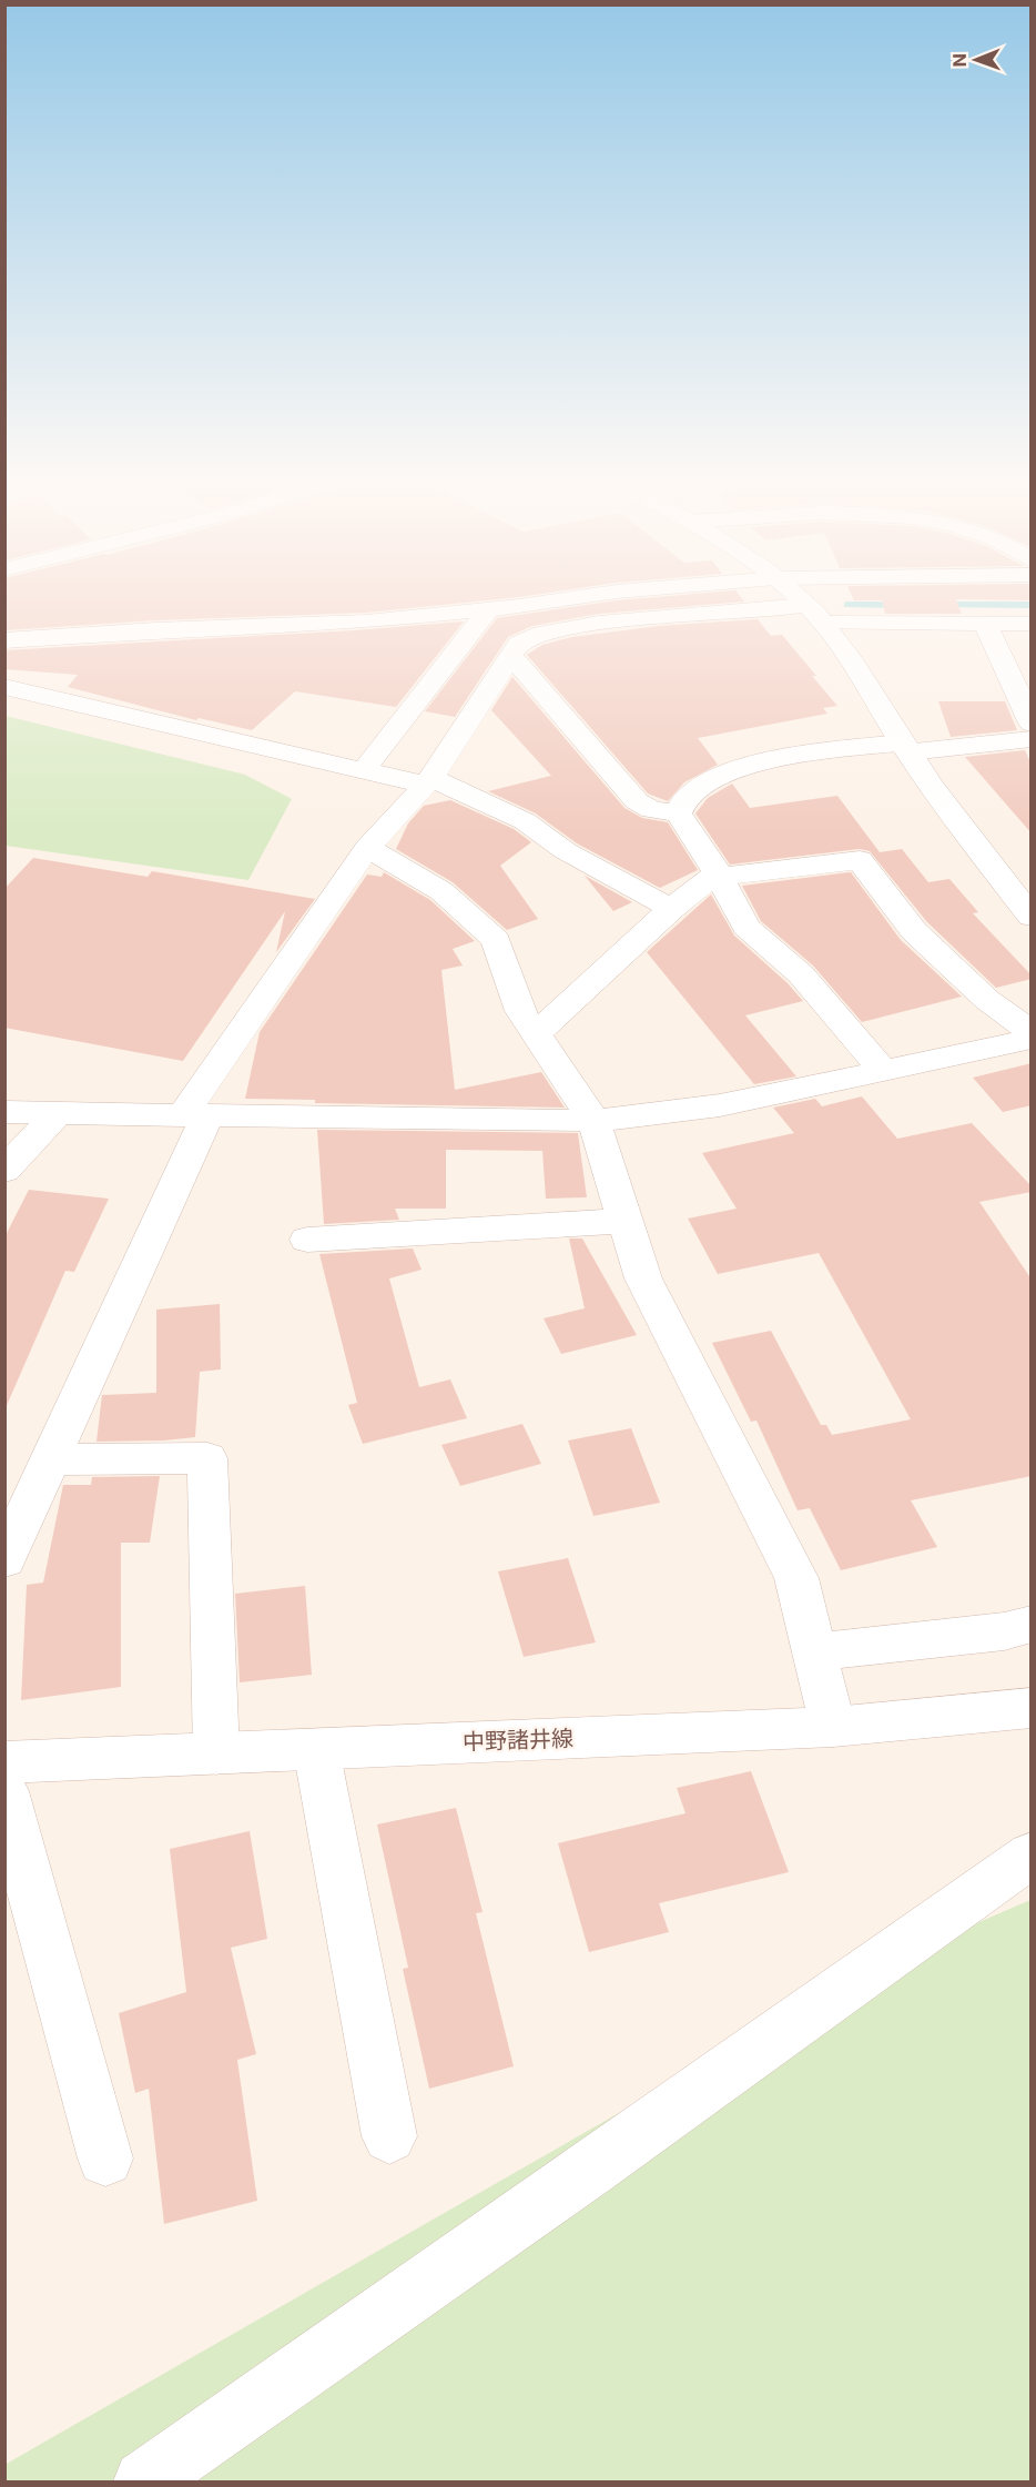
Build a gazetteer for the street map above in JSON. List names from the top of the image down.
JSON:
{
  "streets": {
    "street": ["中野諸井線"]
  },
  "north": "left"
}
